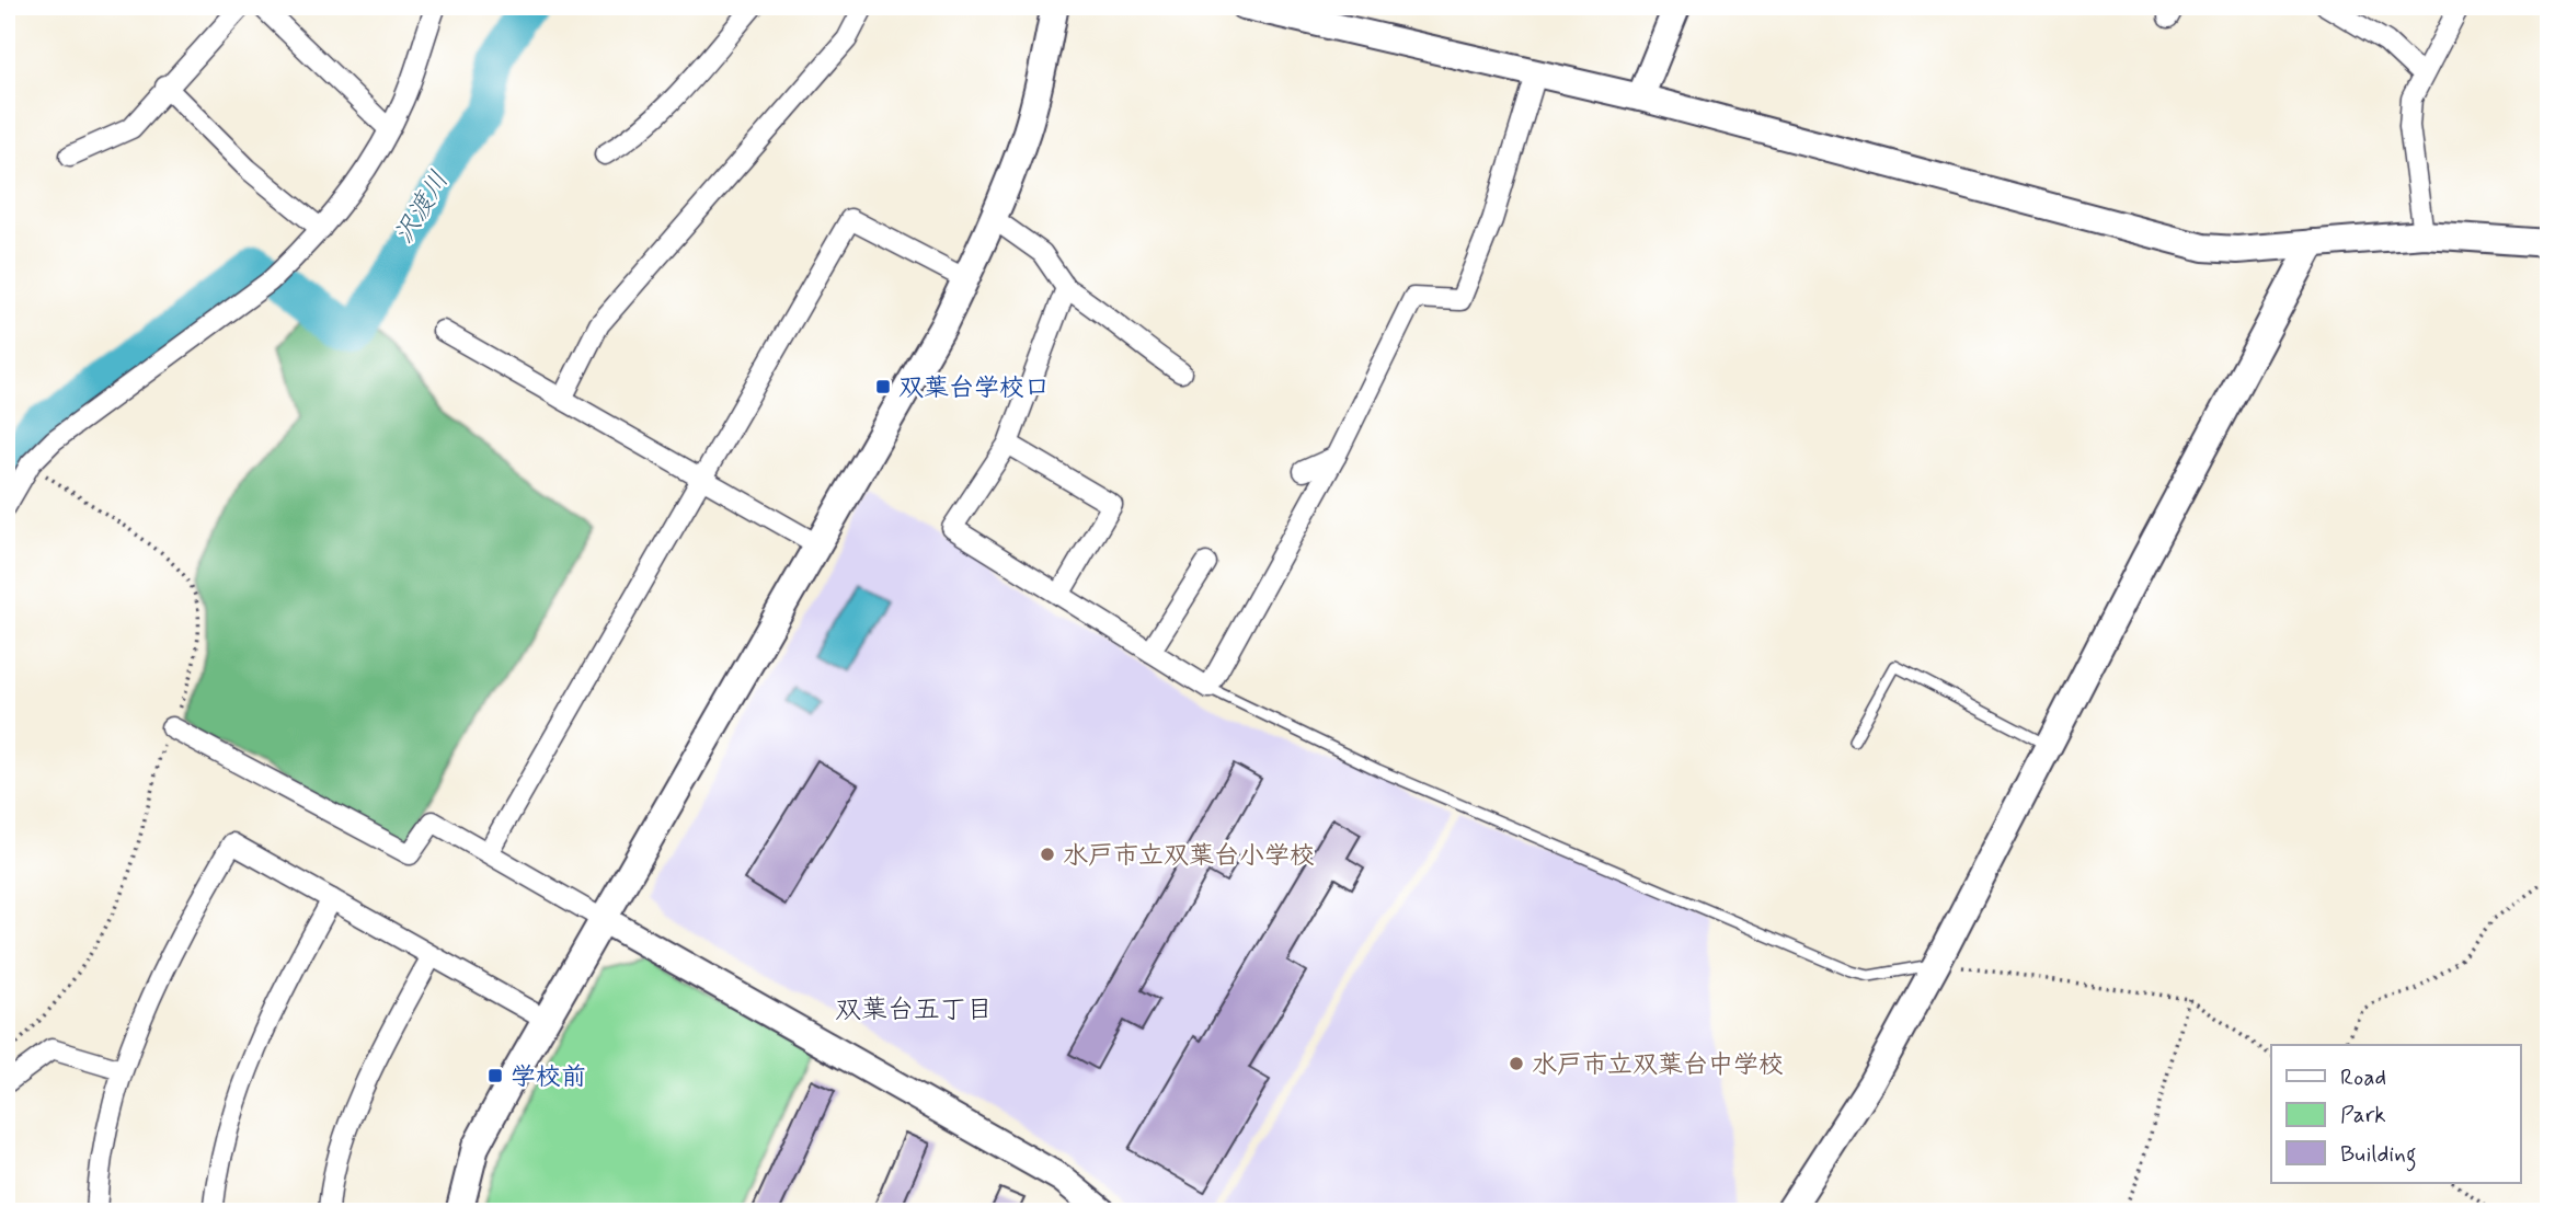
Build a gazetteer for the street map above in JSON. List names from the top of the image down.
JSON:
{
  "districts": ["双葉台五丁目"],
  "water": ["沢渡川"],
  "places": {
    "transit": ["双葉台学校口", "学校前"],
    "other": ["水戸市立双葉台小学校", "水戸市立双葉台中学校"]
  },
  "legend": ["Road", "Park", "Building"]
}
